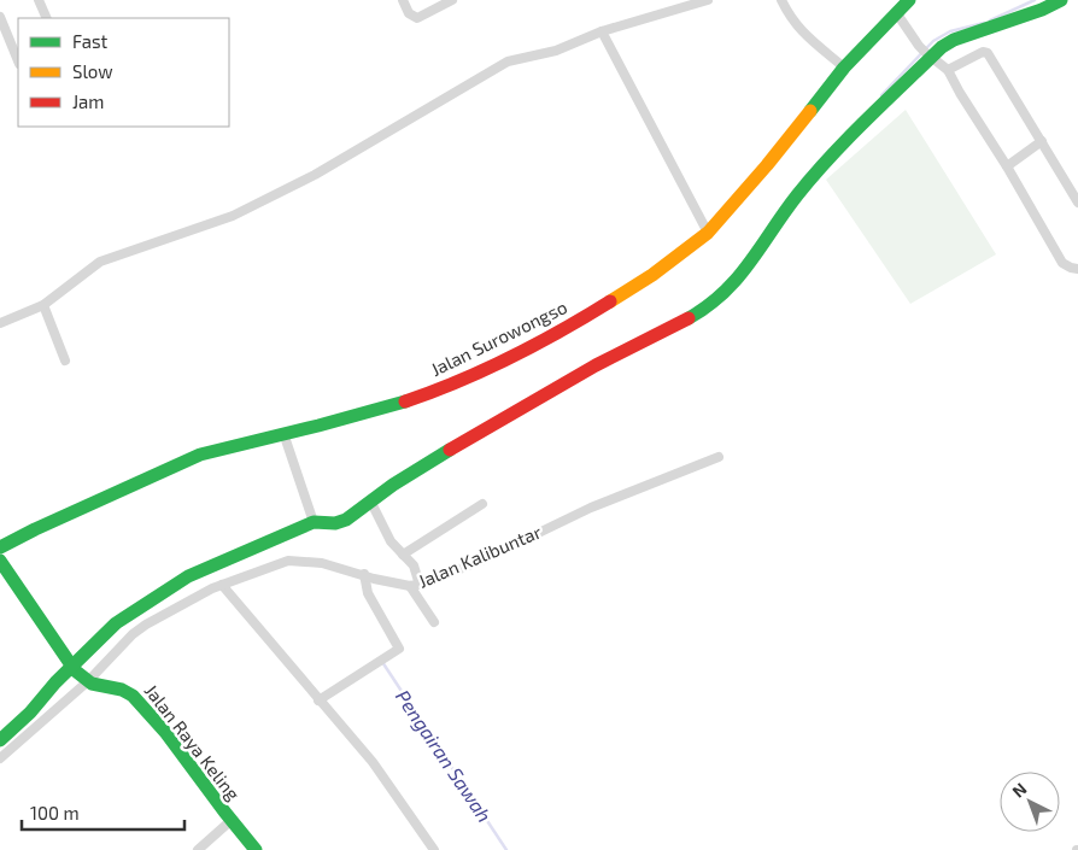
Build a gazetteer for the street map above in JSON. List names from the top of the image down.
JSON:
{
  "streets": {
    "street": ["Jalan Surowongso", "Jalan Kalibuntar", "Jalan Raya Keling"]
  },
  "crossings": [
    ["Jalan Kalibuntar", "Jalan Raya Keling"]
  ],
  "water": ["Pengairan Sawah"],
  "legend": ["Fast", "Slow", "Jam"],
  "scale_bar": "100 m",
  "north": "top left"
}
